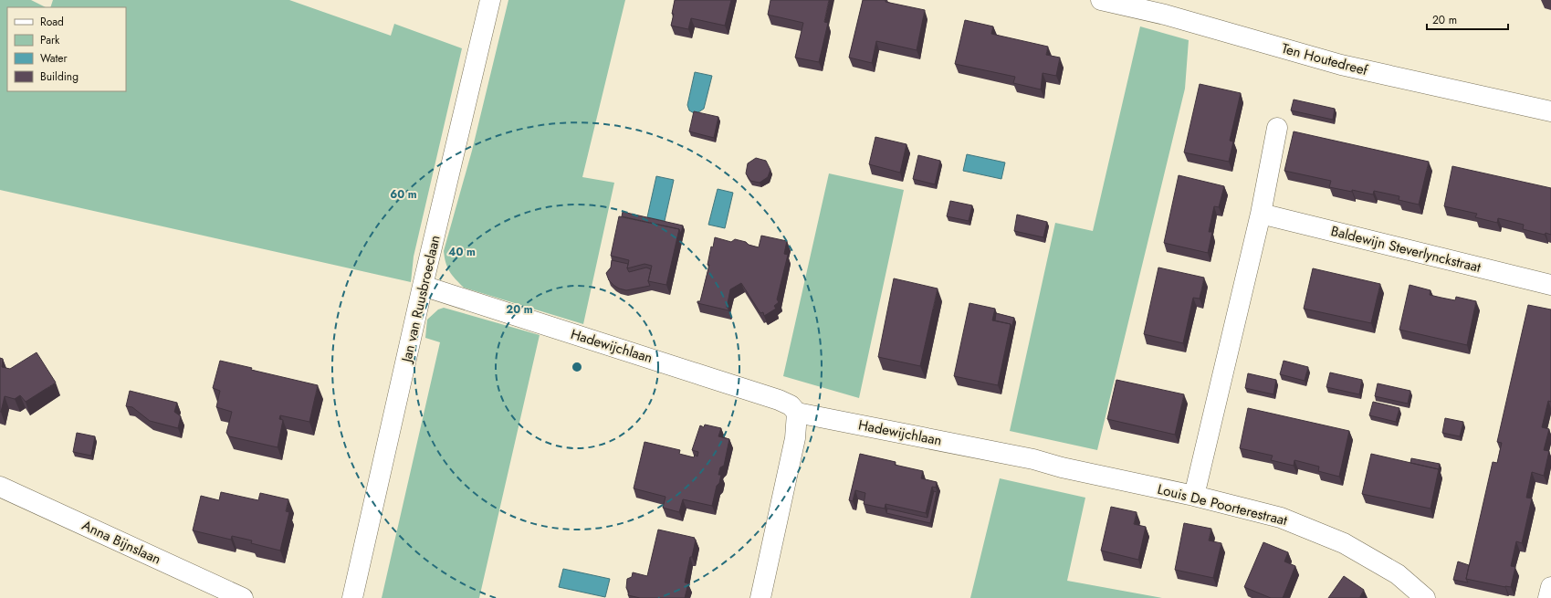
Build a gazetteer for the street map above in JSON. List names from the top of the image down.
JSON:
{
  "streets": {
    "street": [
      "Ten Houtedreef",
      "Baldewijn Steverlynckstraat",
      "Jan van Ruusbroeclaan",
      "Hadewijchlaan",
      "Louis De Poorterestraat",
      "Anna Bijnslaan"
    ]
  },
  "crossings": [
    ["Jan van Ruusbroeclaan", "Hadewijchlaan"],
    ["Hadewijchlaan", "Louis De Poorterestraat"]
  ],
  "legend": [
    "Road",
    "Park",
    "Water",
    "Building"
  ],
  "scale_bar": "20 m",
  "rings": ["60 m", "40 m", "20 m"]
}
